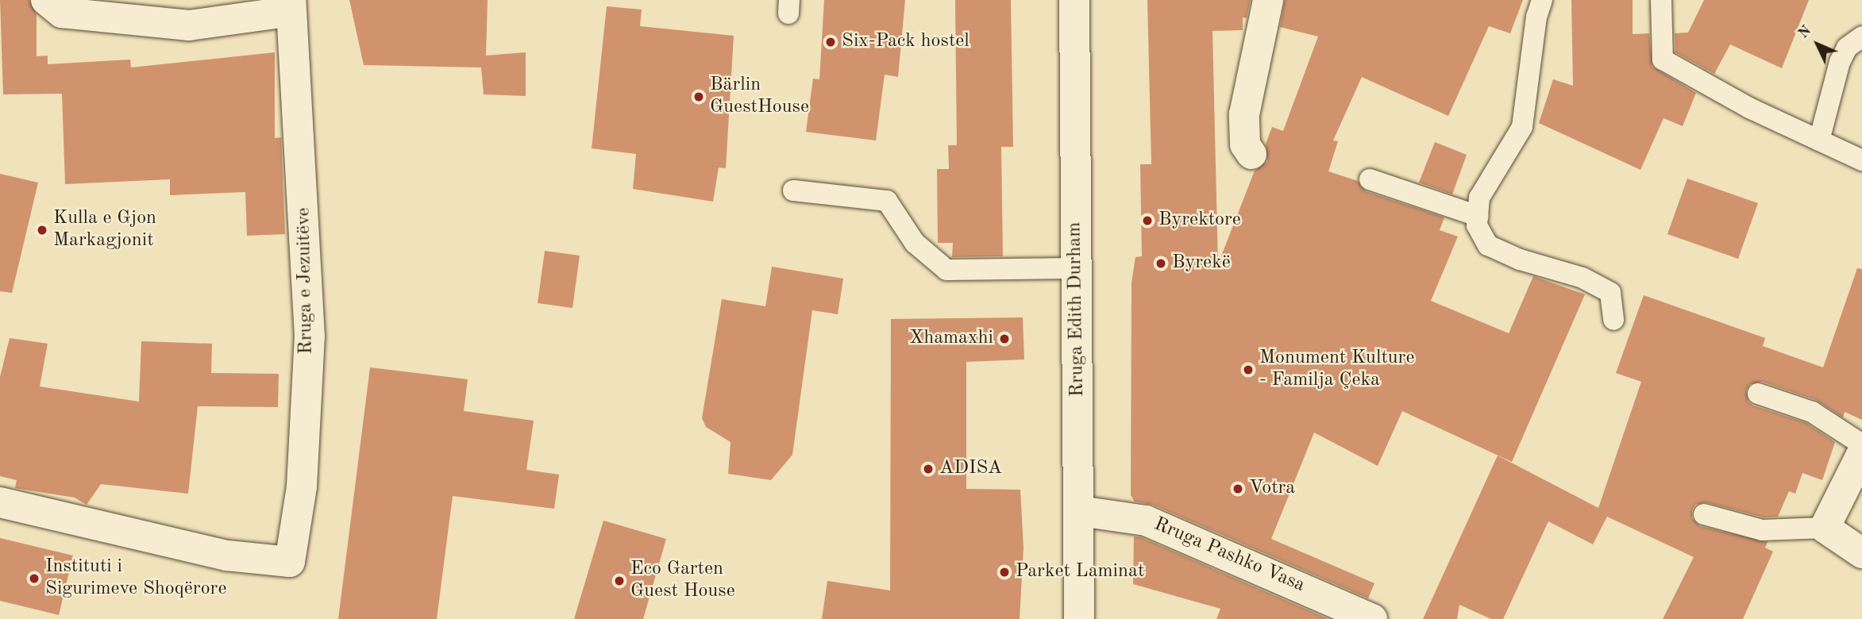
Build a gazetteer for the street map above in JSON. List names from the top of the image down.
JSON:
{
  "streets": {
    "street": ["Rruga e Jezuitëve", "Rruga Edith Durham", "Rruga Pashko Vasa"]
  },
  "crossings": [
    ["Rruga Edith Durham", "Rruga Pashko Vasa"]
  ],
  "places": [
    "Six-Pack hostel",
    "Bärlin GuestHouse",
    "Byrektore",
    "Kulla e Gjon Markagjonit",
    "Byrekë",
    "Xhamaxhi",
    "Monument Kulture - Familja Çeka",
    "ADISA",
    "Votra",
    "Parket Laminat",
    "Instituti i Sigurimeve Shoqërore",
    "Eco Garten Guest House"
  ],
  "north": "top left"
}
